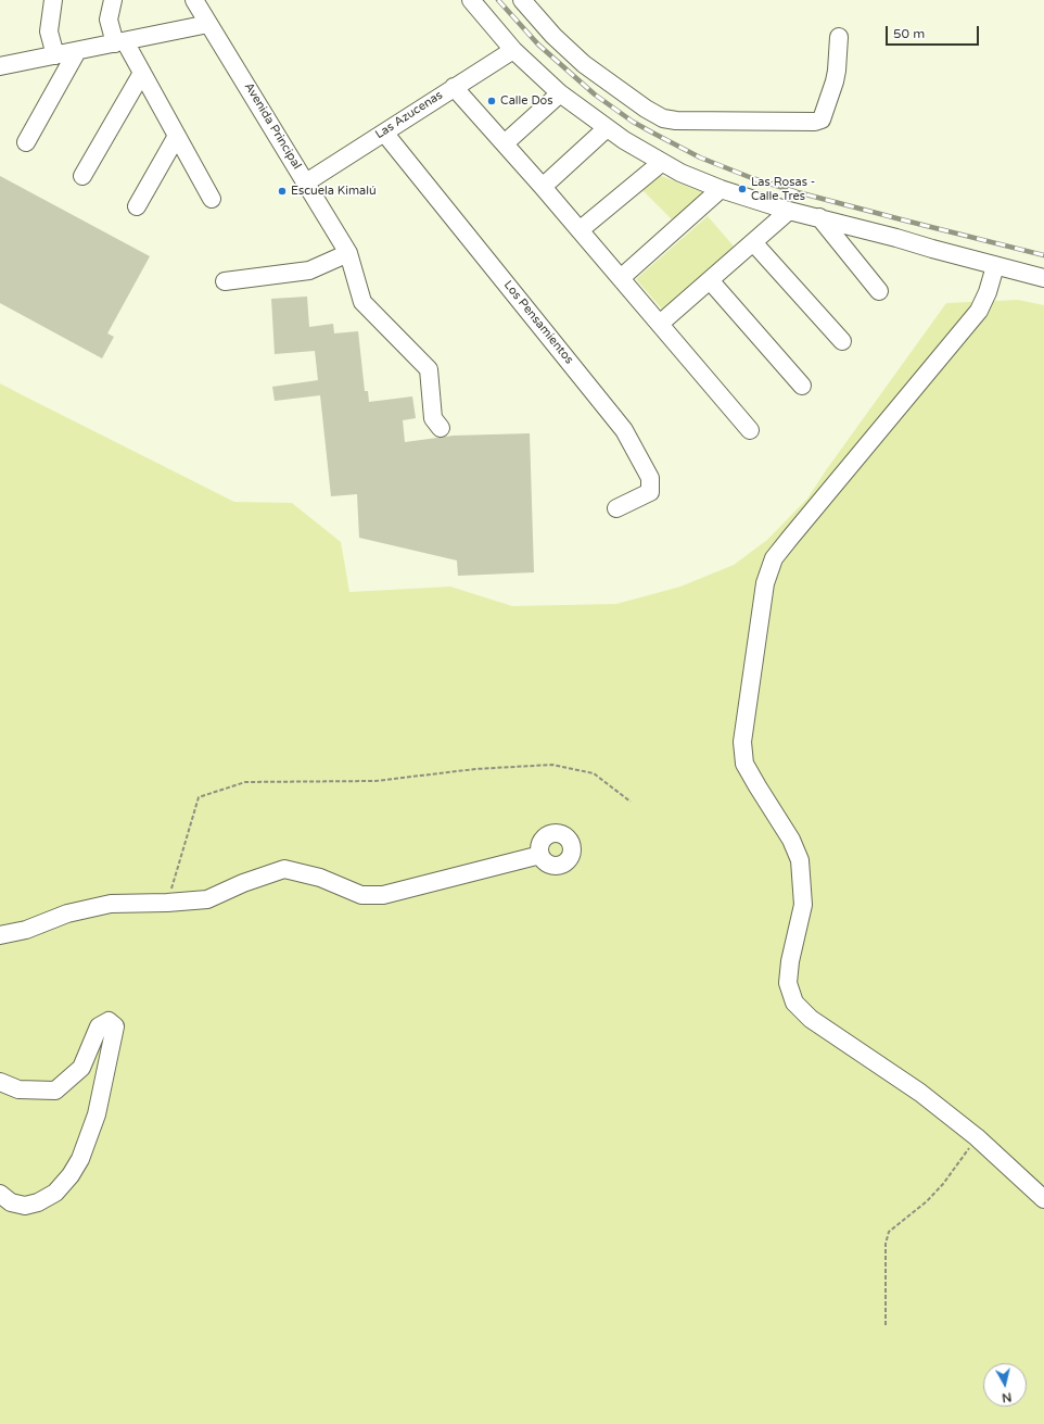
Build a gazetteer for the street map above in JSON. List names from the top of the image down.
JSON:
{
  "streets": {
    "street": ["Las Azucenas", "Avenida Principal", "Los Pensamientos"]
  },
  "crossings": [
    ["Las Azucenas", "Avenida Principal"],
    ["Las Azucenas", "Los Pensamientos"]
  ],
  "places": ["Calle Dos", "Las Rosas - Calle Tres", "Escuela Kimalú"],
  "scale_bar": "50 m",
  "north": "bottom"
}
